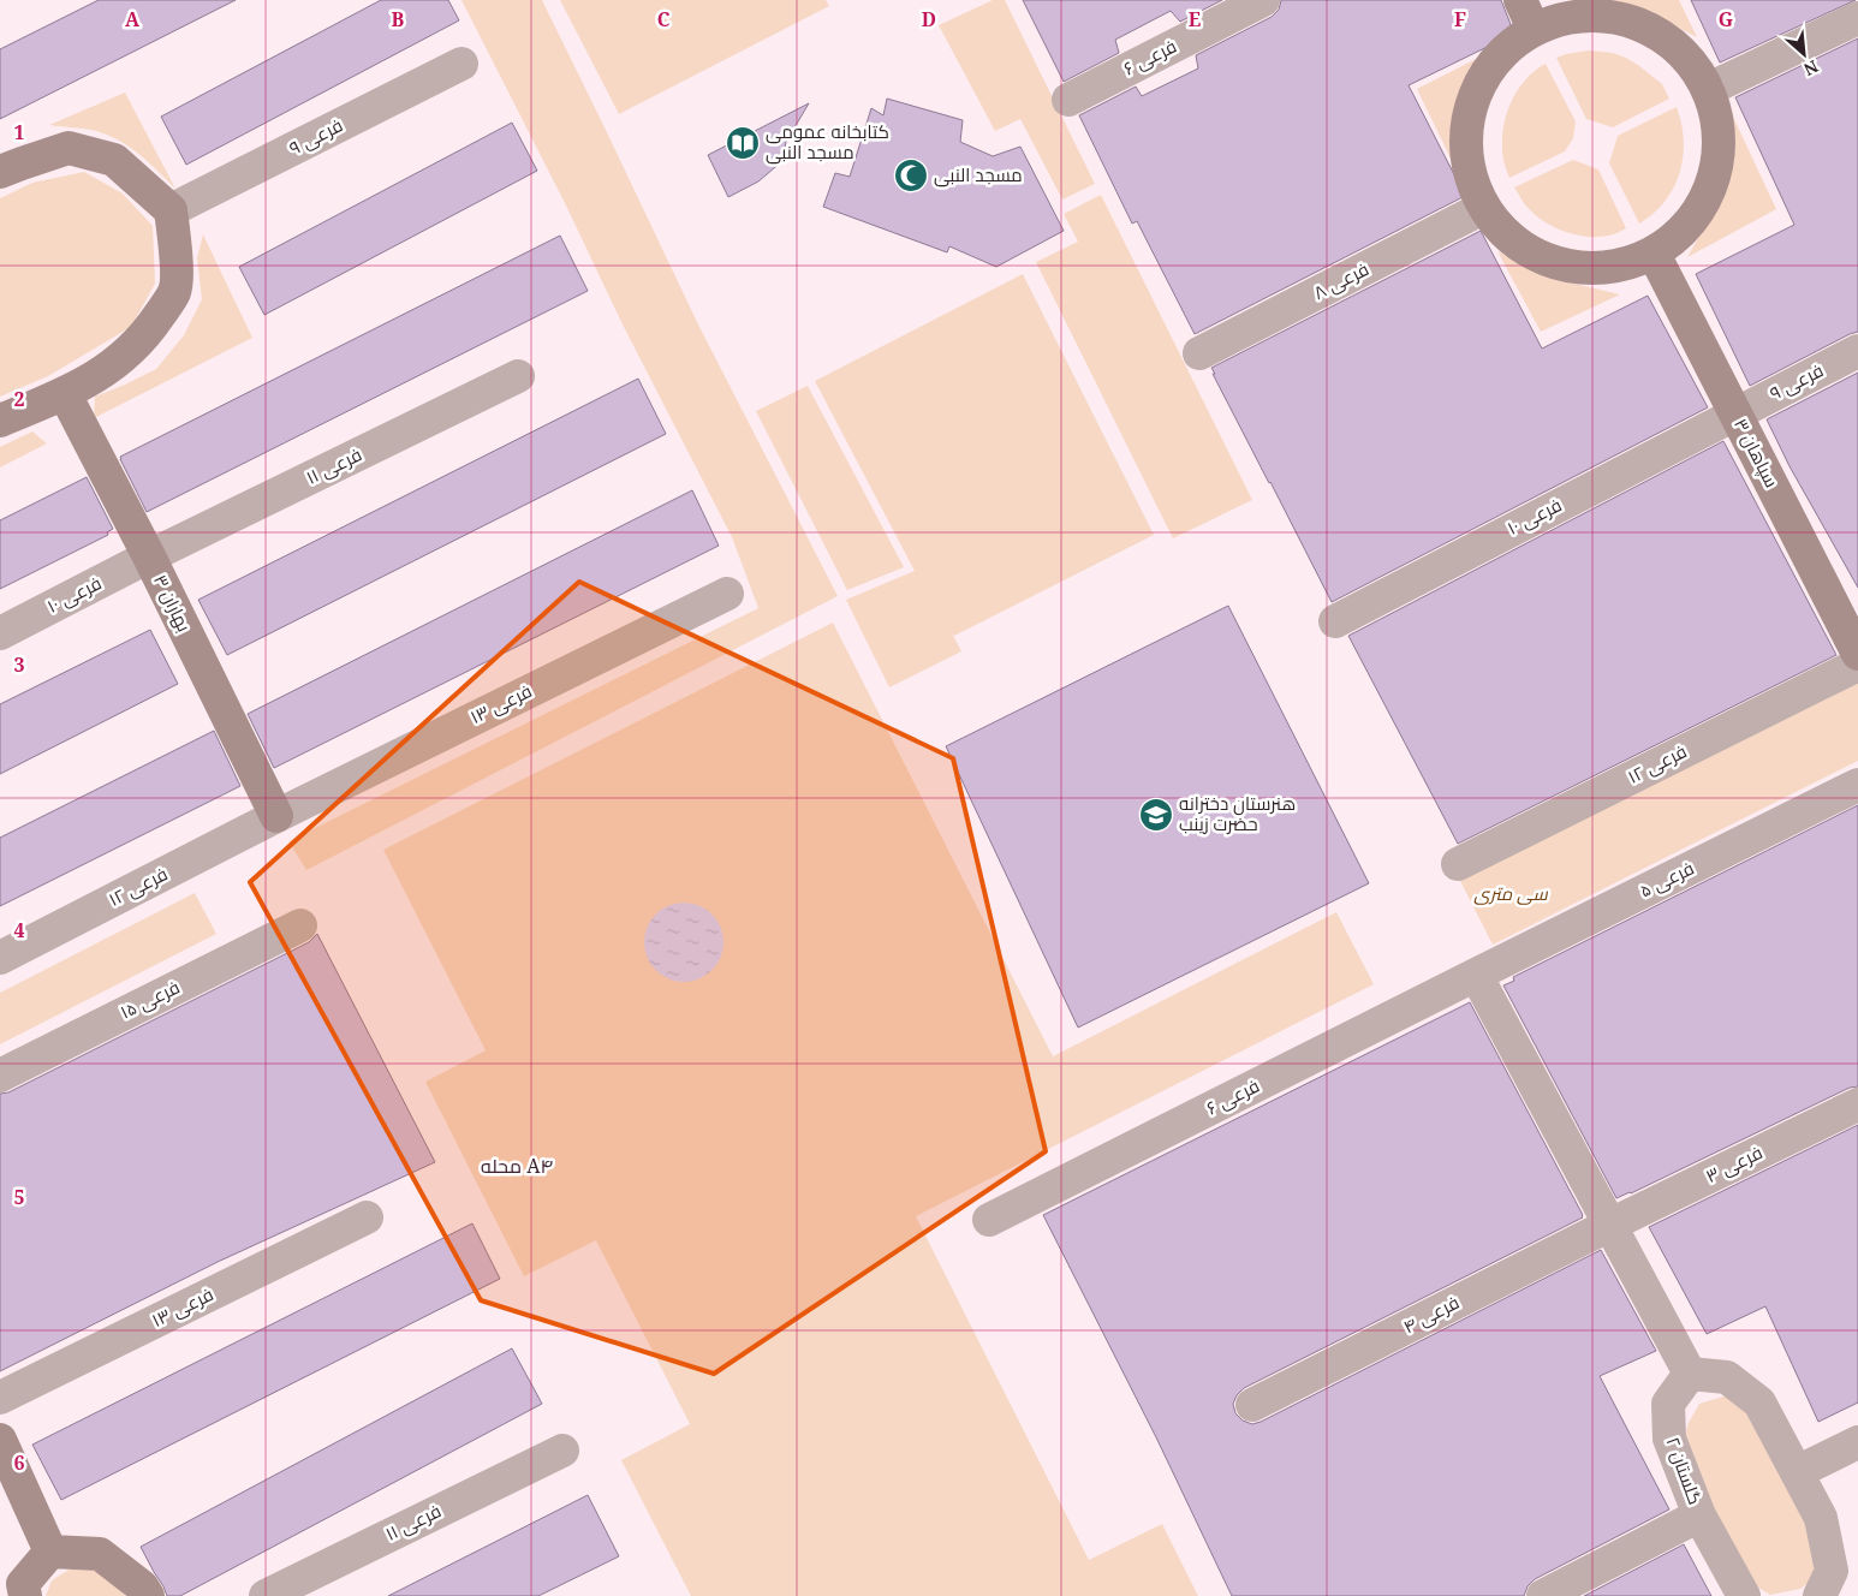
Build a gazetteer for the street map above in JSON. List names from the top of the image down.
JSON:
{
  "streets": {
    "street": [
      "فرعی ۶",
      "فرعی ۹",
      "فرعی ۸",
      "سپاهان ۳",
      "فرعی ۱۱",
      "فرعی ۱۰",
      "بهاران ۳",
      "فرعی ۱۳",
      "فرعی ۱۲",
      "فرعی ۵",
      "فرعی ۱۵",
      "فرعی ۳",
      "فرعی ۴",
      "گلستان ۲"
    ]
  },
  "crossings": [
    ["فرعی ۶", "فرعی ۵"],
    ["فرعی ۹", "سپاهان ۳"],
    ["فرعی ۹", "فرعی ۱۰"],
    ["سپاهان ۳", "فرعی ۱۰"],
    ["فرعی ۱۱", "فرعی ۱۰"],
    ["فرعی ۱۱", "بهاران ۳"],
    ["فرعی ۱۰", "بهاران ۳"],
    ["بهاران ۳", "فرعی ۱۳"],
    ["بهاران ۳", "فرعی ۱۲"],
    ["فرعی ۱۳", "فرعی ۱۲"],
    ["فرعی ۳", "فرعی ۴"]
  ],
  "districts": ["محله A۴"],
  "parks": ["سی متری"],
  "places": {
    "library": ["کتابخانه عمومی مسجد النبی"],
    "mosque": ["مسجد النبی"],
    "school or university": ["هنرستان دخترانه حضرت زینب"]
  },
  "north": "bottom right",
  "grid": {
    "columns": [
      "A",
      "B",
      "C",
      "D",
      "E",
      "F",
      "G"
    ],
    "rows": [
      "1",
      "2",
      "3",
      "4",
      "5",
      "6"
    ]
  }
}
